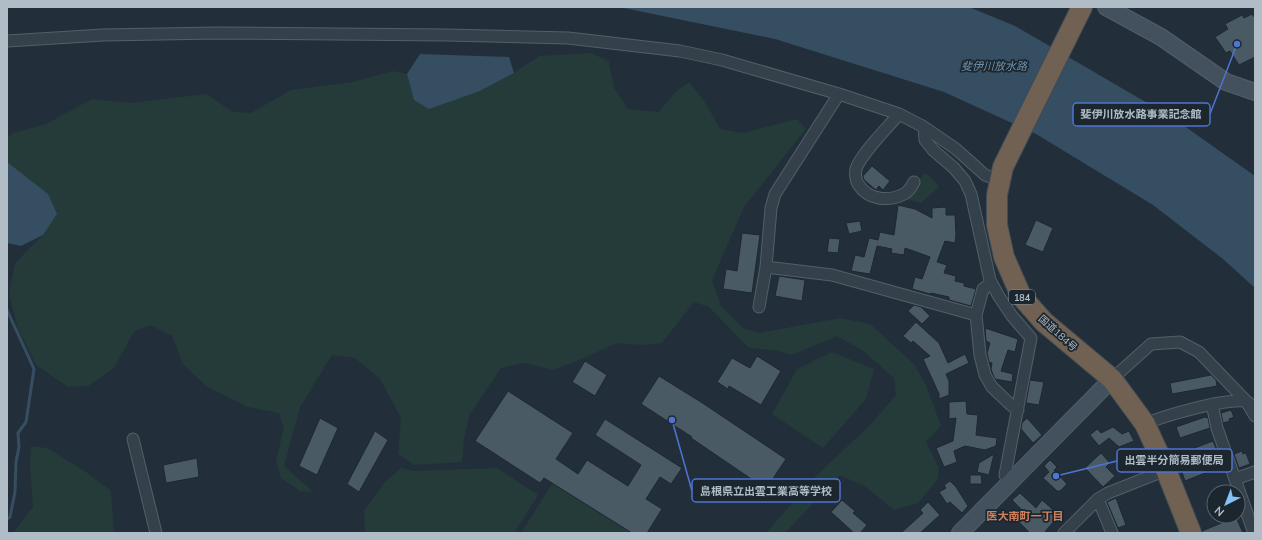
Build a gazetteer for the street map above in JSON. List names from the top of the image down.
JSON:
{
  "streets": {
    "highway": ["184", "国道184号"]
  },
  "districts": ["医大南町一丁目"],
  "water": ["斐伊川放水路"],
  "places": ["斐伊川放水路事業記念館", "島根県立出雲工業高等学校", "出雲半分簡易郵便局"],
  "north": "bottom left"
}
